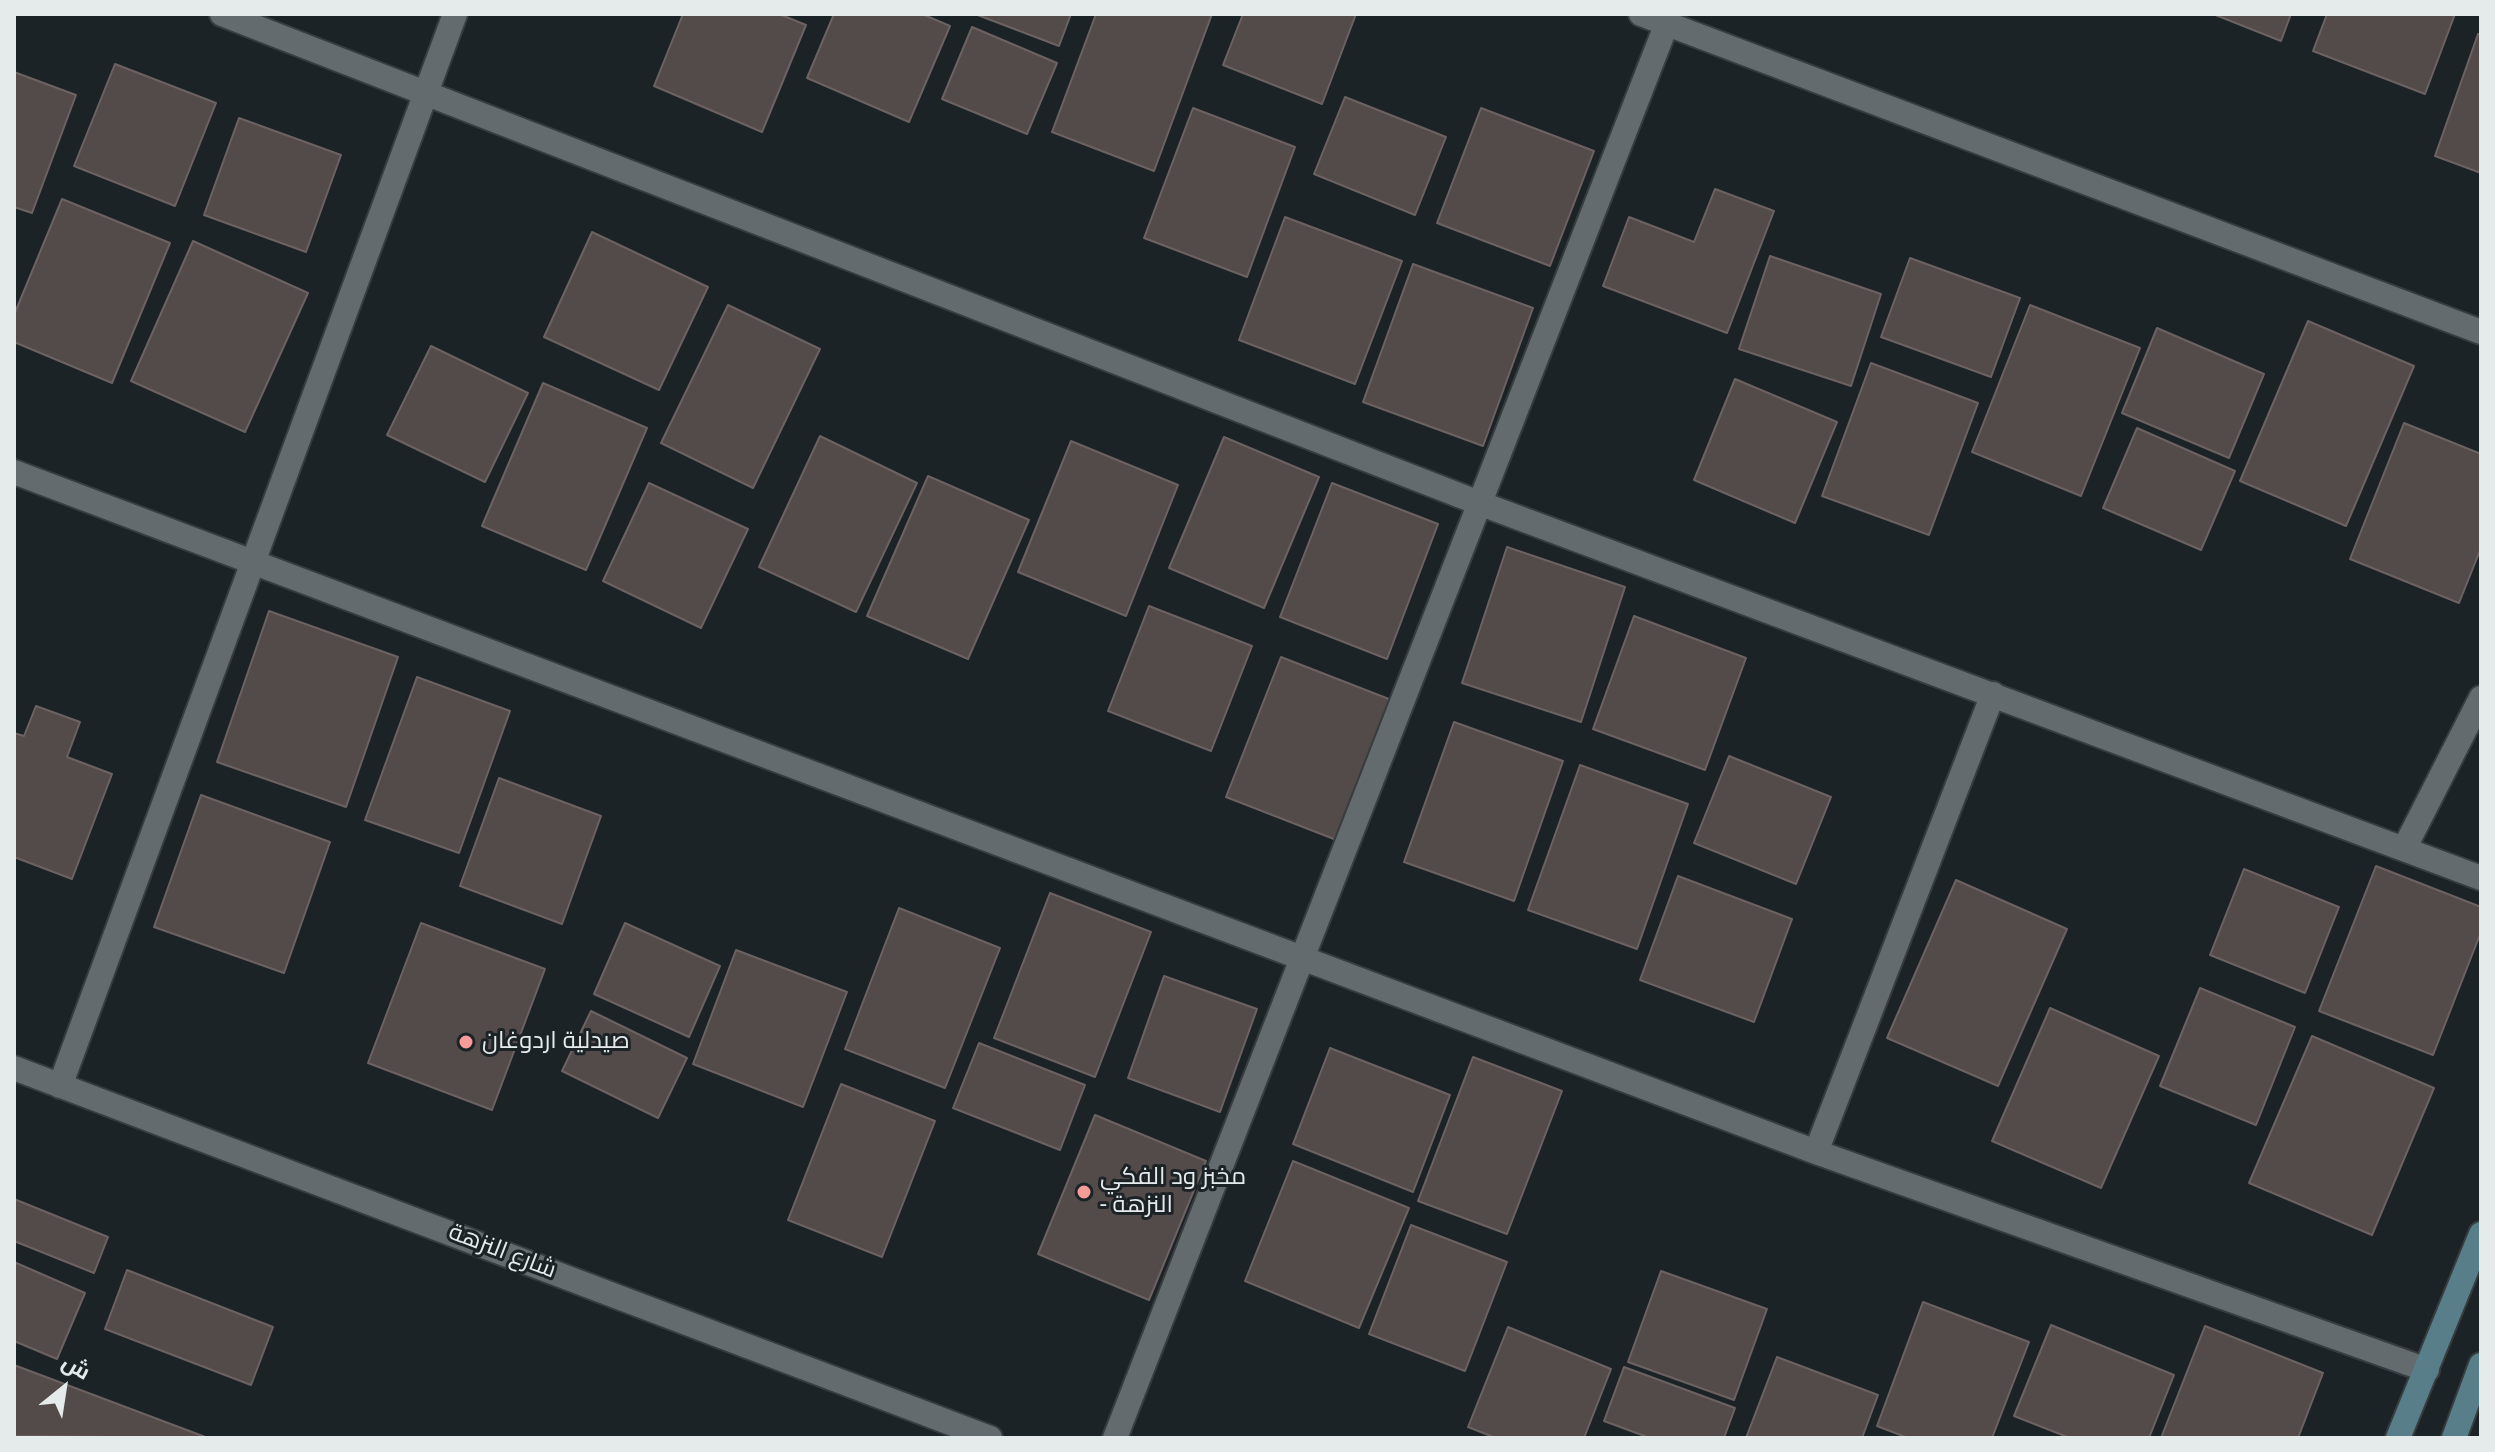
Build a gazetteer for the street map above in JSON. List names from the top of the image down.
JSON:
{
  "streets": {
    "street": ["شارع النزهة"]
  },
  "places": ["صيدلية اردوغان", "مخبز ود الفكي - النزهة"],
  "north": "top right"
}
